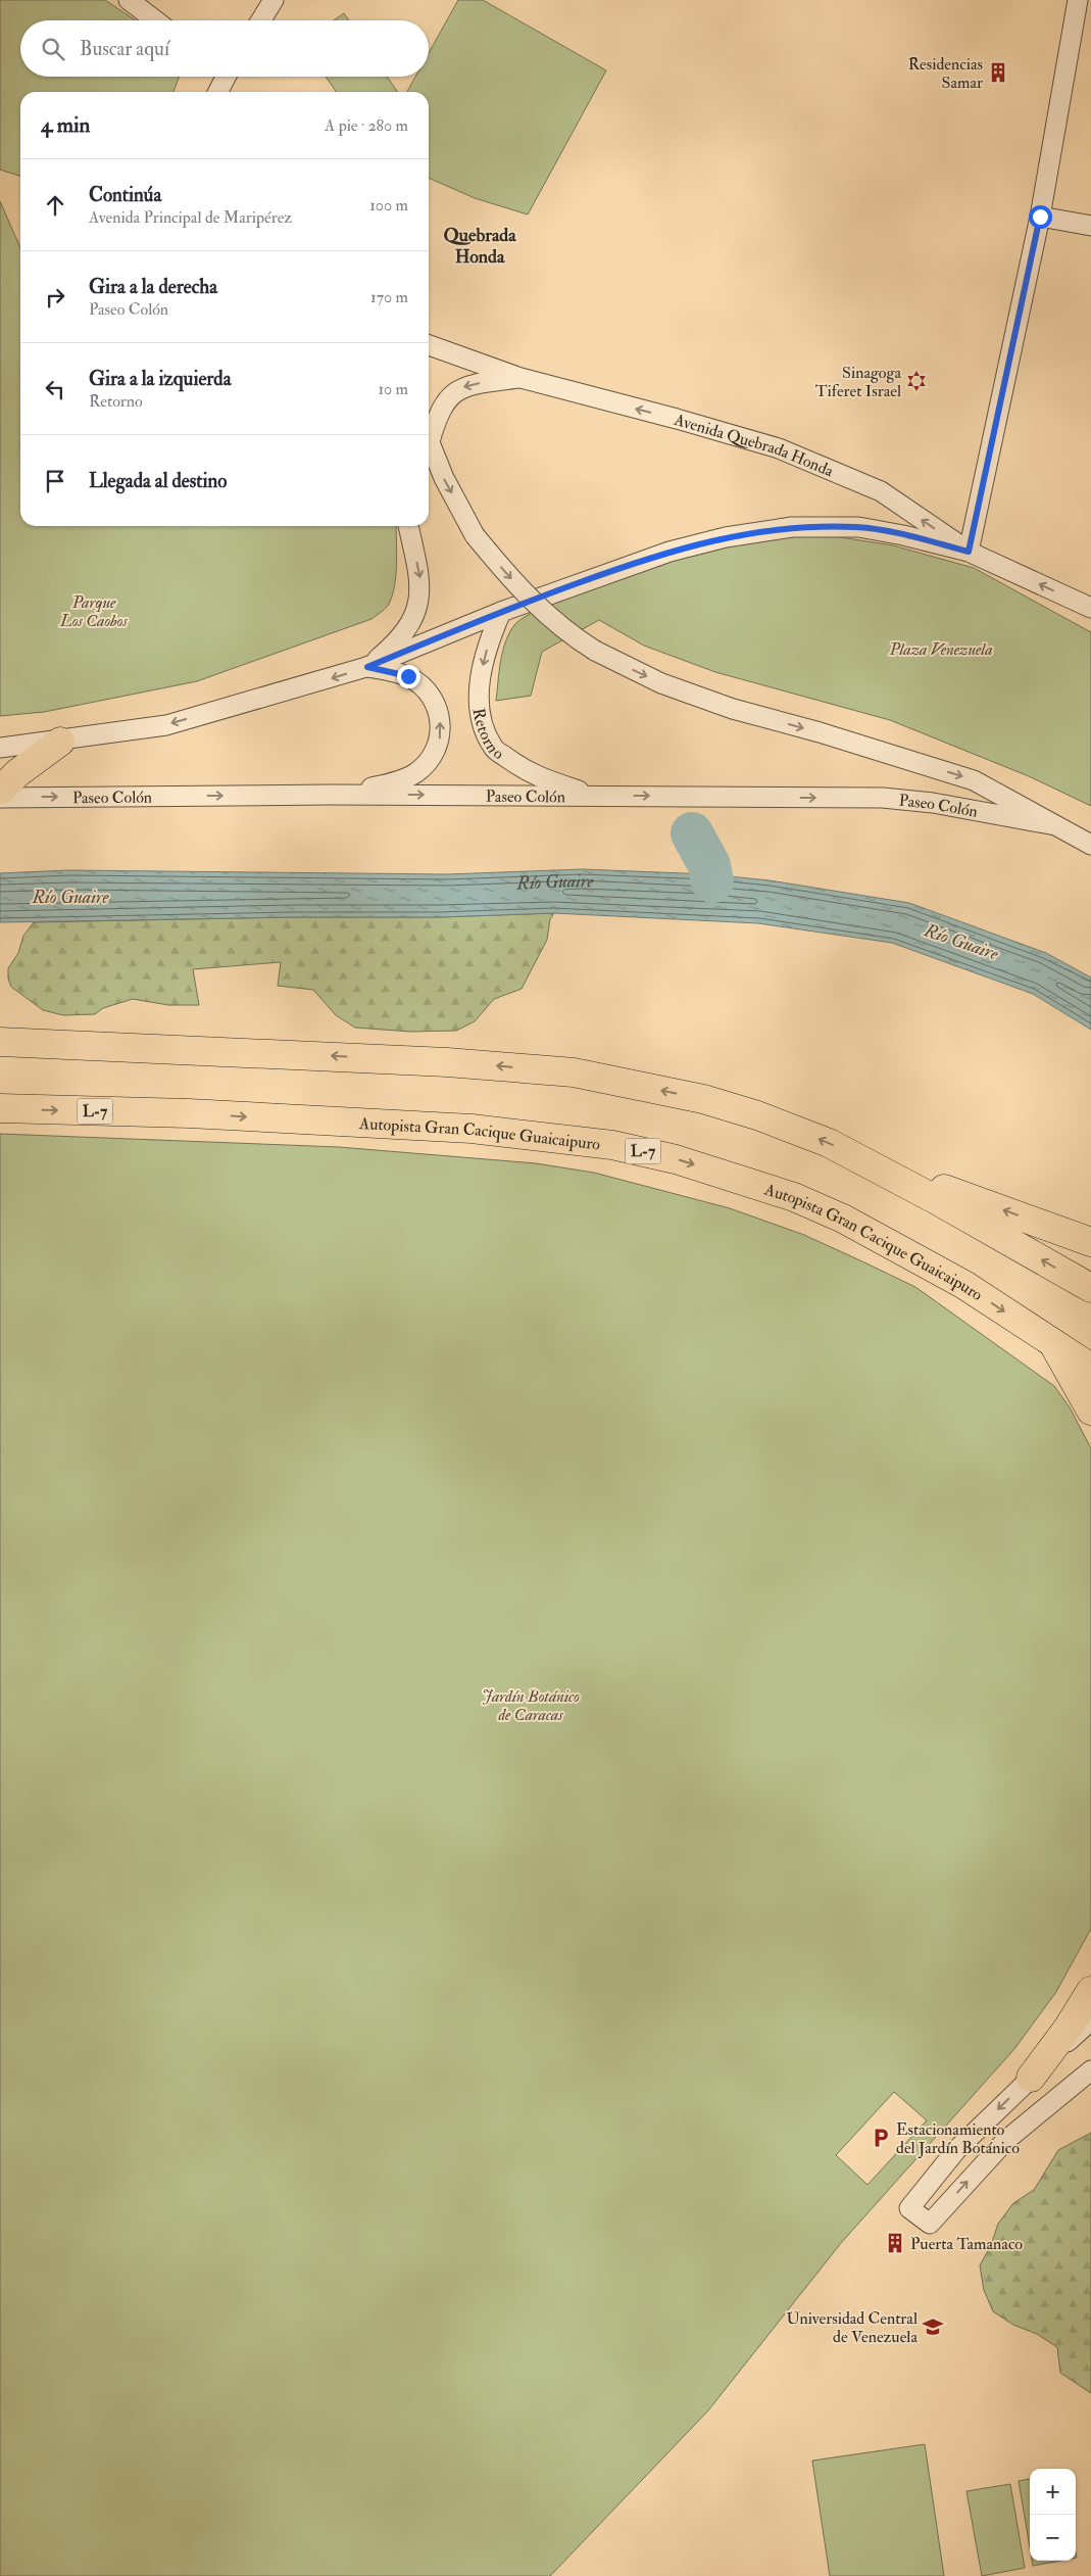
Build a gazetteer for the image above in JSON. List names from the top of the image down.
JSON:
{
  "streets": {
    "highway": ["L-7", "Autopista Gran Cacique Guaicaipuro"],
    "street": ["Avenida Quebrada Honda", "Retorno", "Paseo Colón"]
  },
  "crossings": [
    ["Retorno", "Paseo Colón"]
  ],
  "one_way": ["Retorno", "Paseo Colón"],
  "districts": ["Quebrada Honda"],
  "water": ["Río Guaire"],
  "parks": ["Parque Los Caobos", "Plaza Venezuela", "Jardín Botánico de Caracas"],
  "places": {
    "building": ["Residencias Samar", "Puerta Tamanaco"],
    "synagogue": ["Sinagoga Tiferet Israel"],
    "parking": ["Estacionamiento del Jardín Botánico"],
    "school or university": ["Universidad Central de Venezuela"]
  },
  "page": {
    "search": "Buscar aquí",
    "heading": ["4 min", "A pie · 280 m"],
    "list": [
      ["Continúa", "Avenida Principal de Maripérez", "100 m"],
      ["Gira a la derecha", "Paseo Colón", "170 m"],
      ["Gira a la izquierda", "Retorno", "10 m"],
      "Llegada al destino"
    ],
    "map_buttons": ["+", "−"]
  }
}
